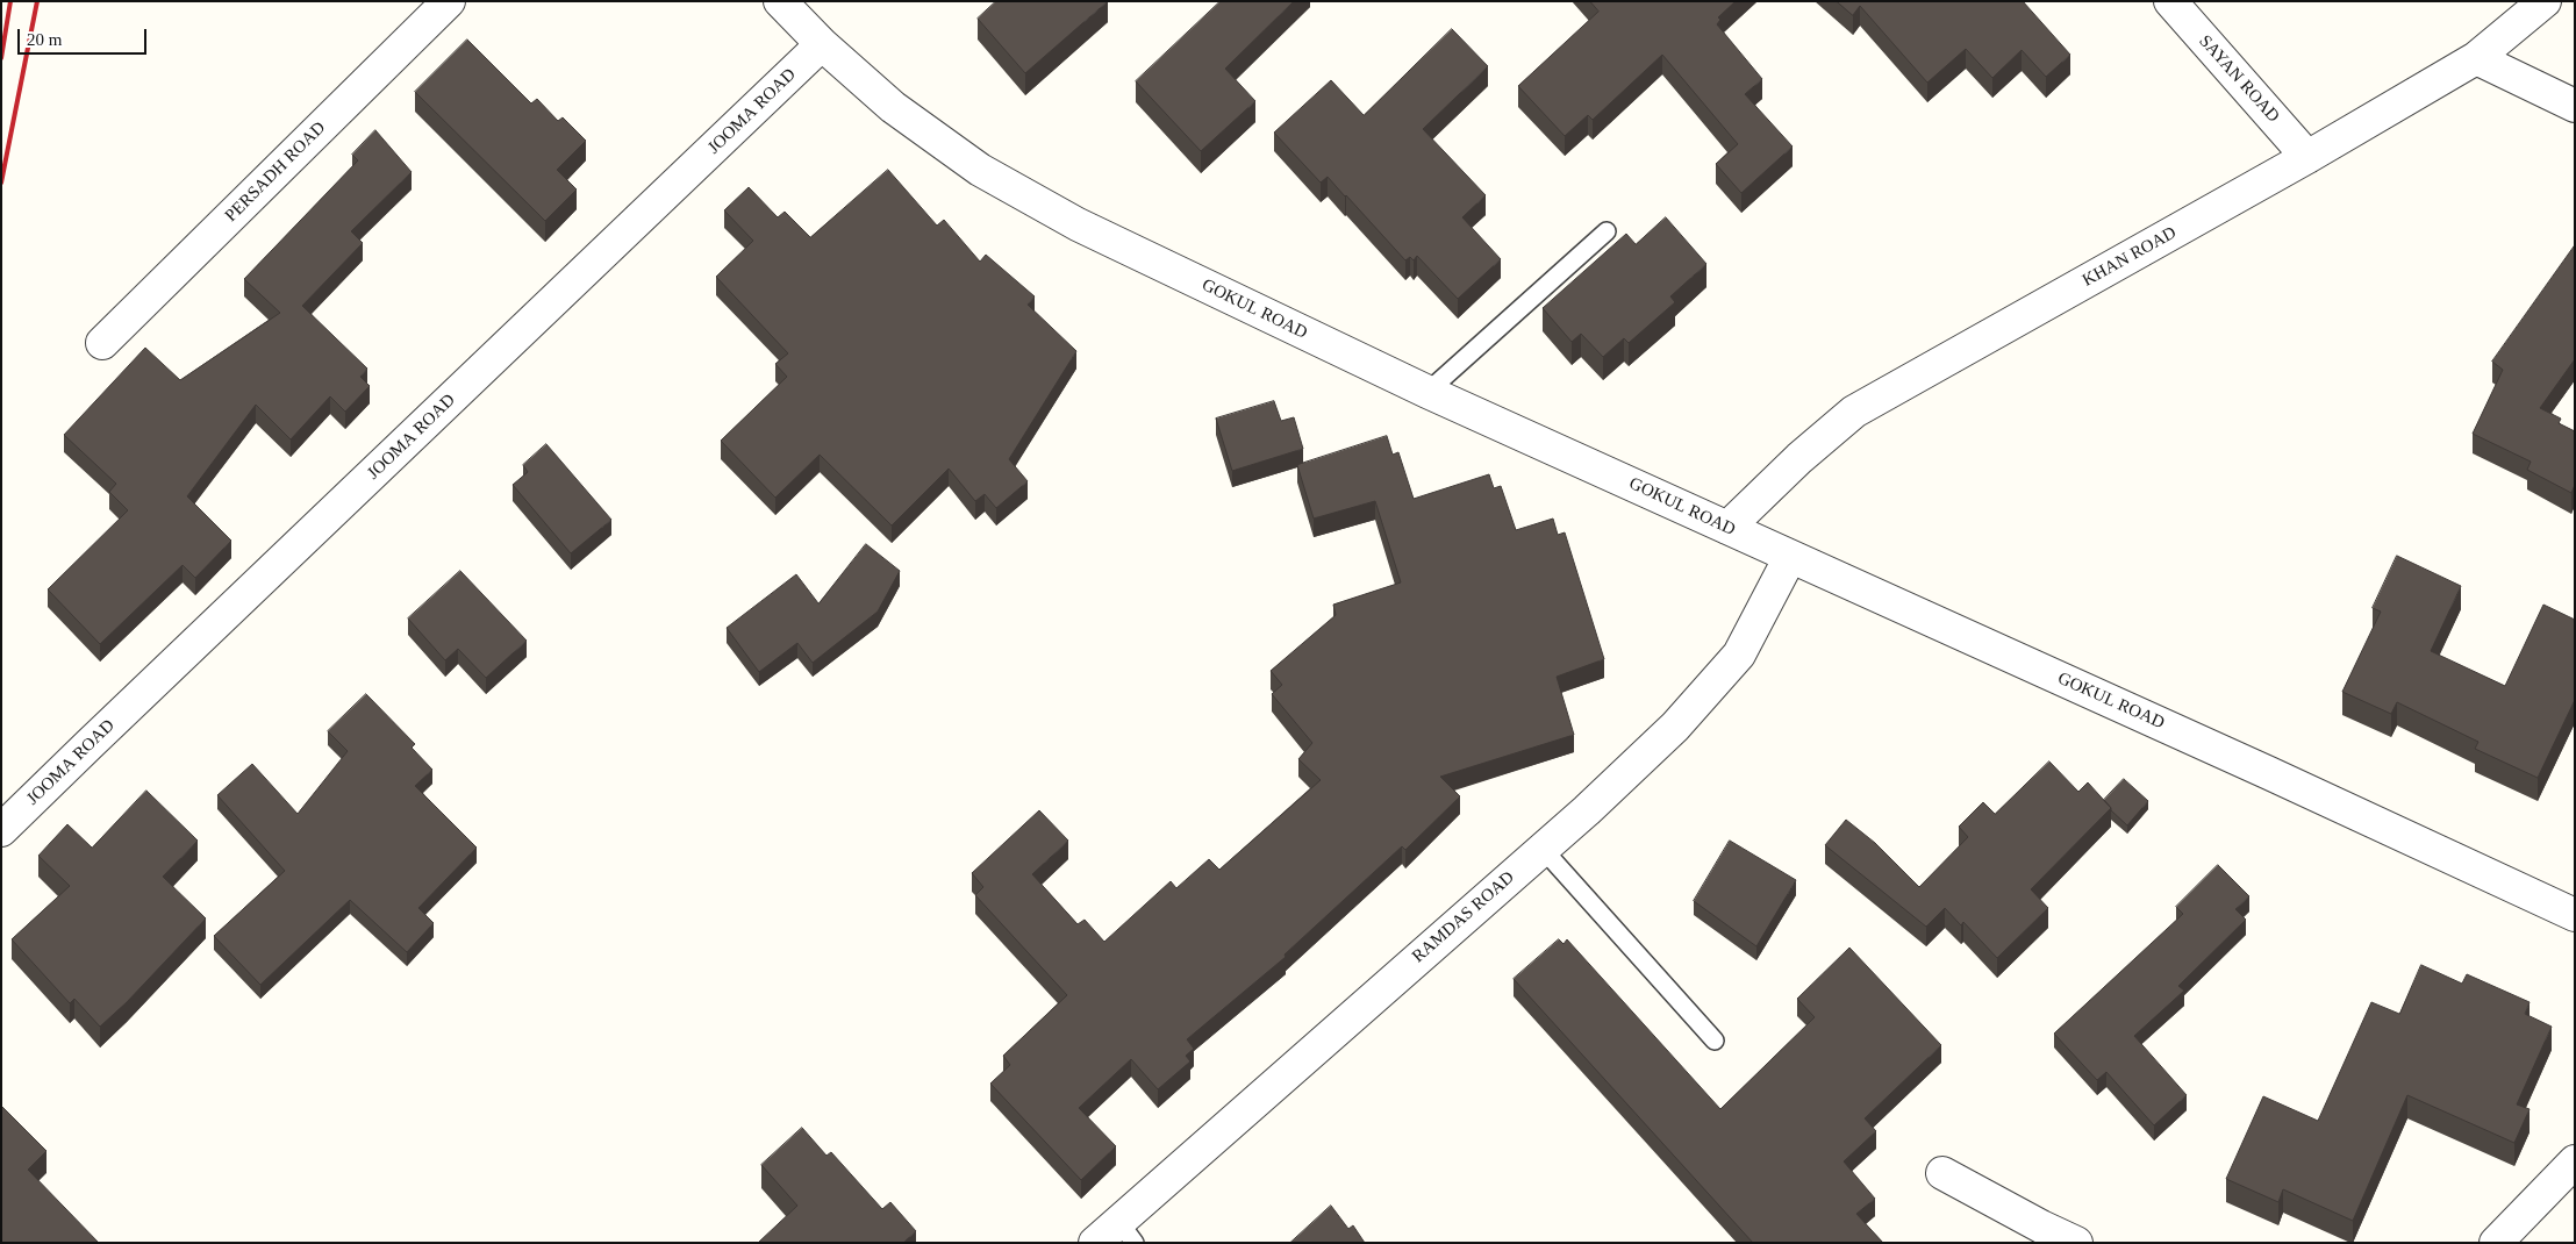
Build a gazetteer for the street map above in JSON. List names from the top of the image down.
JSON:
{
  "streets": {
    "street": [
      "SAYAN ROAD",
      "JOOMA ROAD",
      "PERSADH ROAD",
      "KHAN ROAD",
      "GOKUL ROAD",
      "RAMDAS ROAD"
    ]
  },
  "crossings": [
    ["SAYAN ROAD", "KHAN ROAD"],
    ["JOOMA ROAD", "GOKUL ROAD"],
    ["KHAN ROAD", "GOKUL ROAD"],
    ["GOKUL ROAD", "RAMDAS ROAD"]
  ],
  "scale_bar": "20 m"
}
